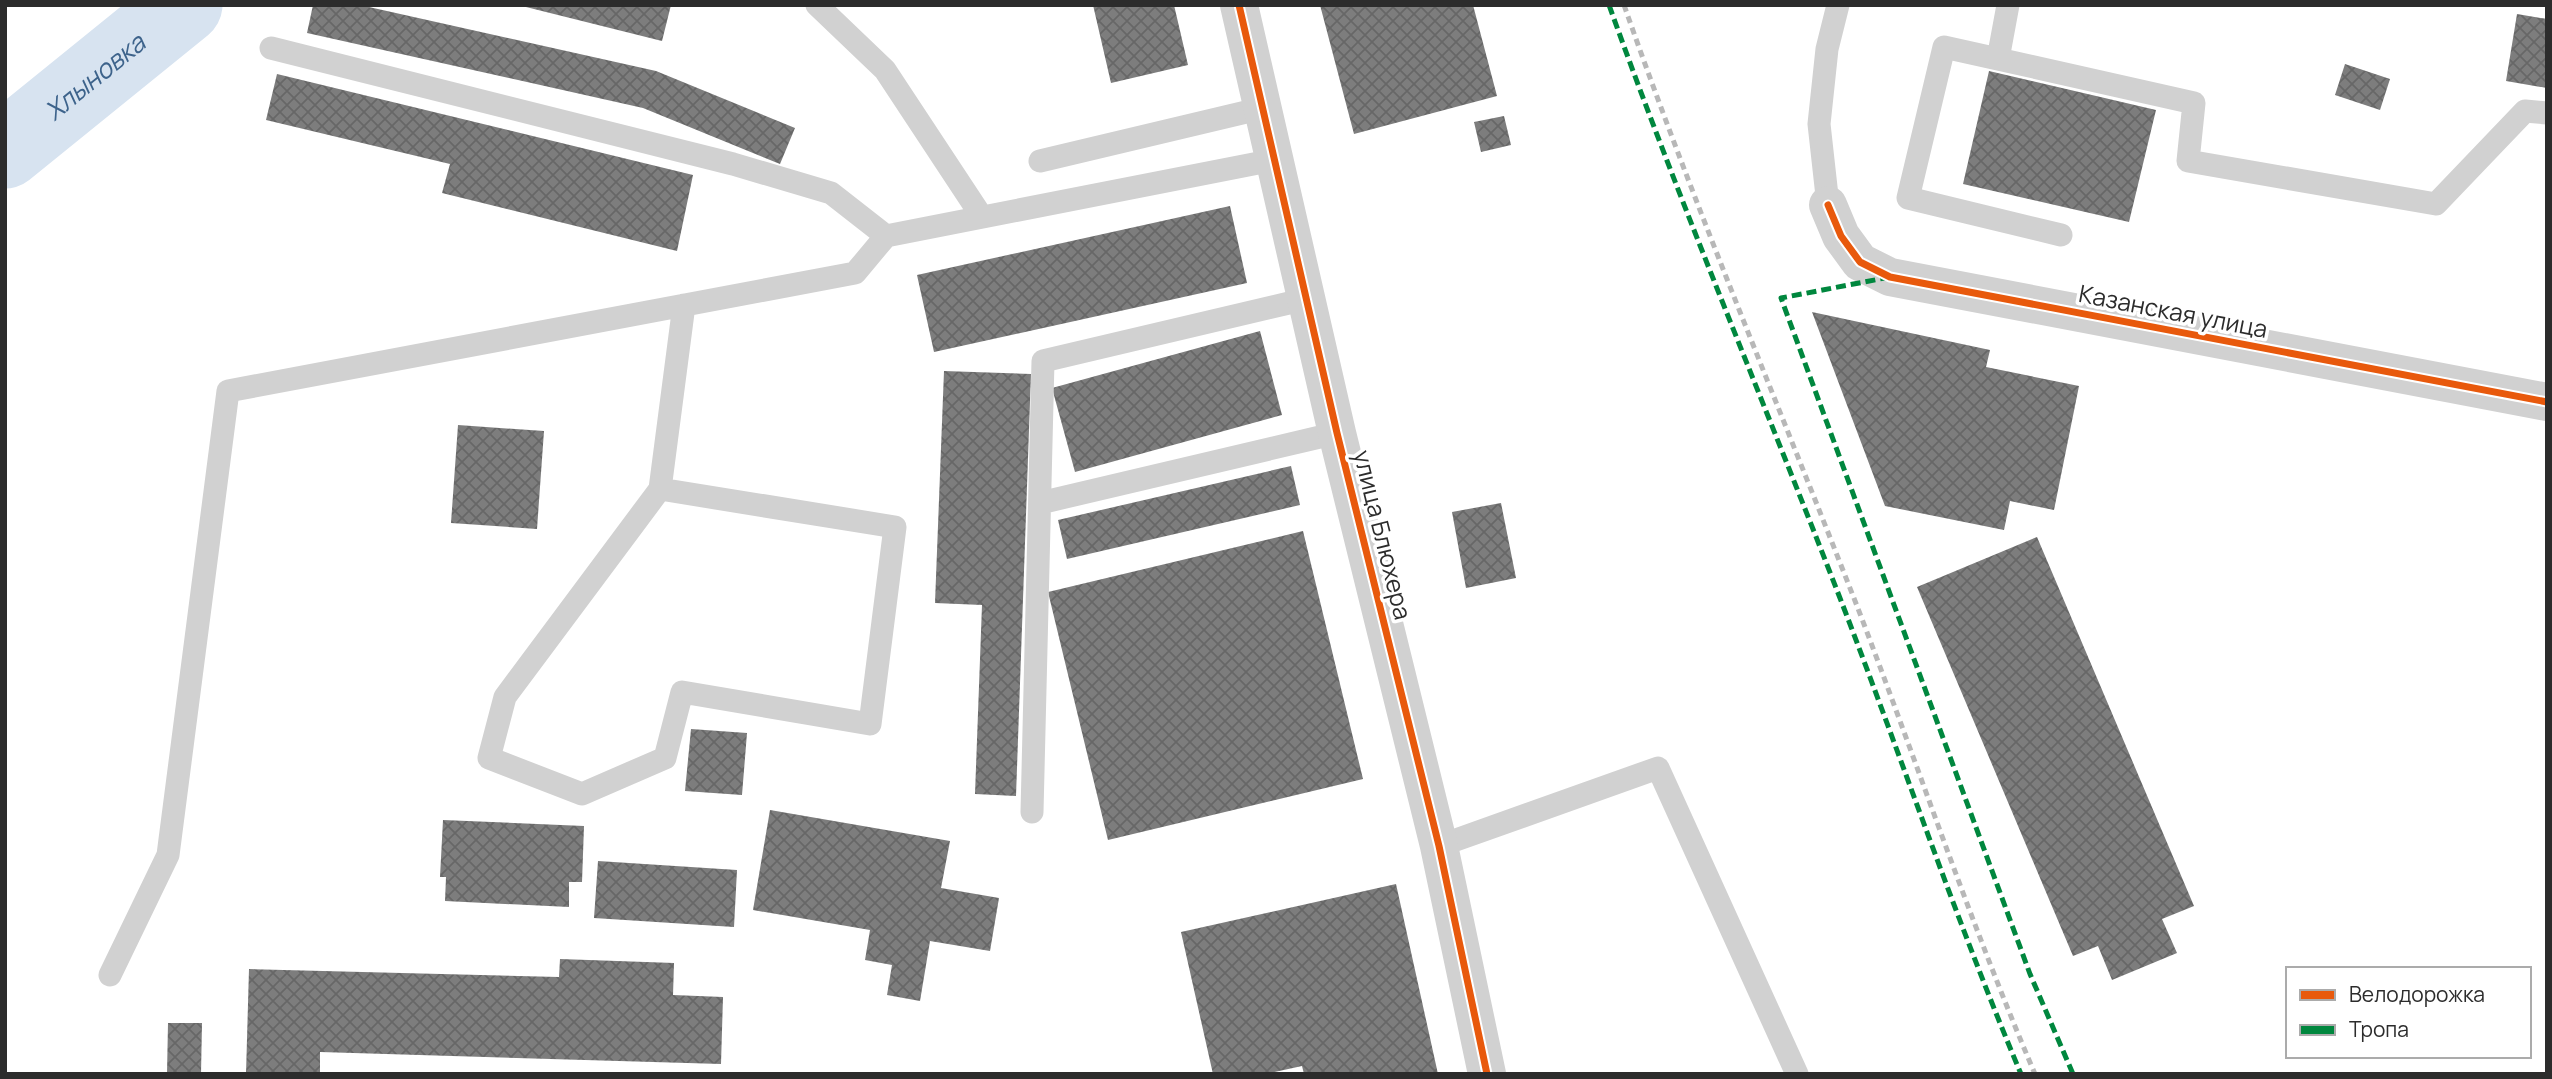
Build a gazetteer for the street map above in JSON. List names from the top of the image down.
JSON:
{
  "streets": {
    "street": ["Казанская улица", "улица Блюхера"]
  },
  "water": ["Хлыновка"],
  "legend": ["Велодорожка", "Тропа"]
}
